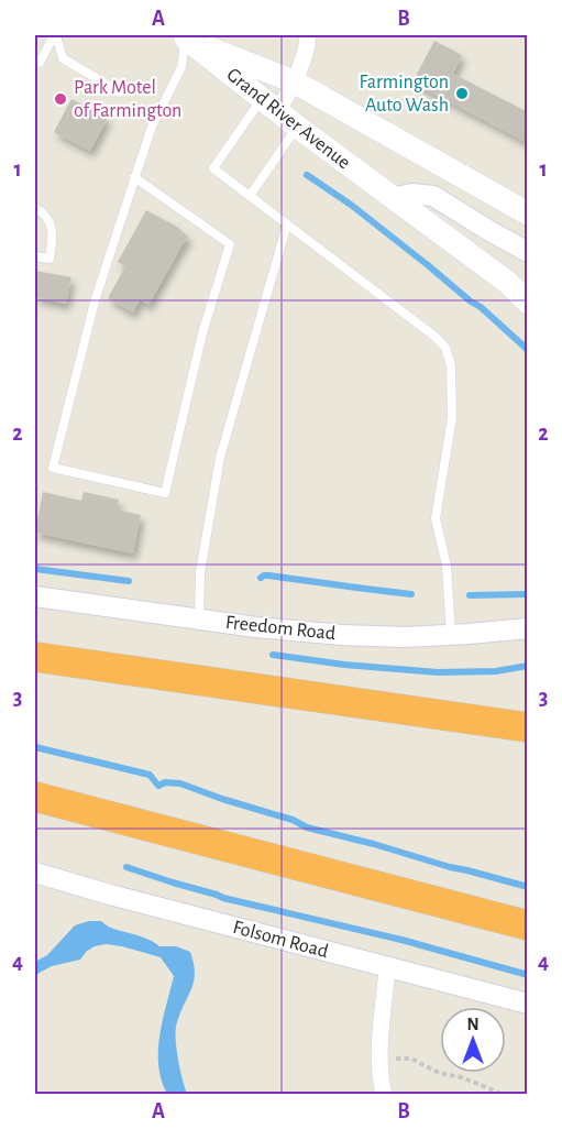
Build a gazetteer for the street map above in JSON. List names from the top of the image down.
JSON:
{
  "streets": {
    "main road": ["Grand River Avenue"],
    "street": ["Freedom Road", "Folsom Road"]
  },
  "places": ["Farmington Auto Wash", "Park Motel of Farmington"],
  "north": "top",
  "grid": {
    "columns": ["A", "B"],
    "rows": [
      "1",
      "2",
      "3",
      "4"
    ]
  }
}
